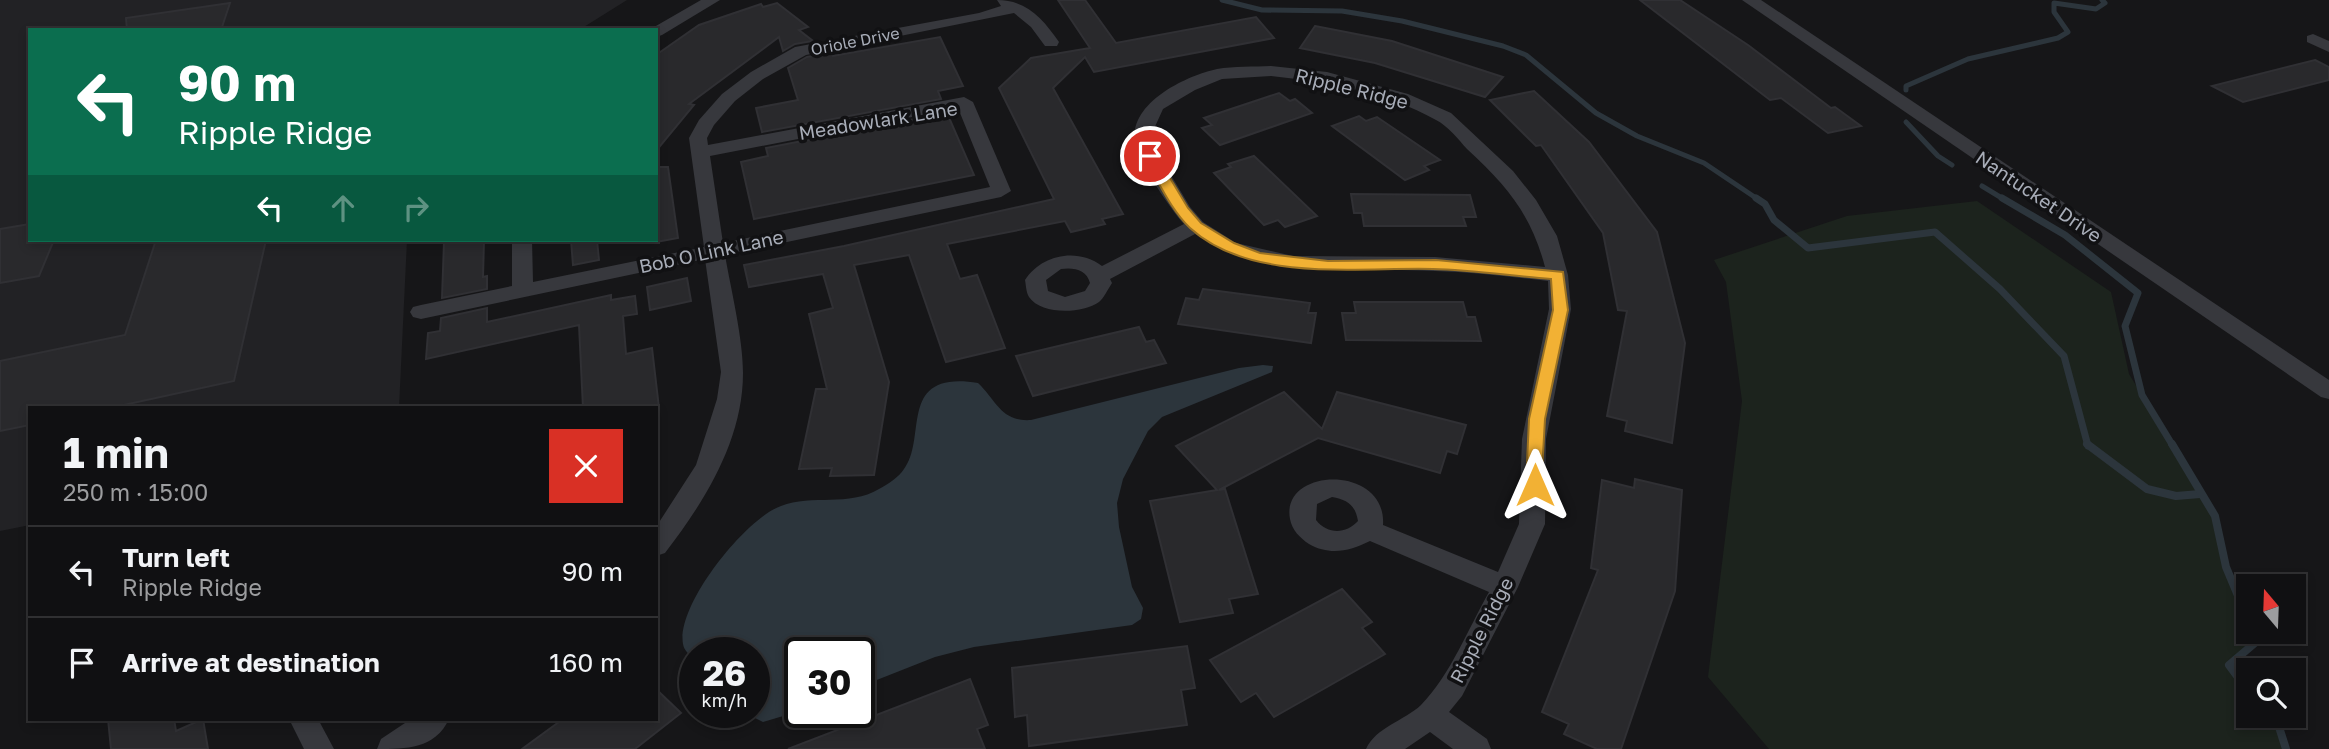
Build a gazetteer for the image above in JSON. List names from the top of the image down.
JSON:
{
  "streets": {
    "street": [
      "Oriole Drive",
      "Ripple Ridge",
      "Meadowlark Lane",
      "Nantucket Drive",
      "Bob O Link Lane"
    ]
  },
  "crossings": [
    ["Oriole Drive", "Meadowlark Lane"],
    ["Oriole Drive", "Bob O Link Lane"],
    ["Meadowlark Lane", "Bob O Link Lane"]
  ],
  "north": "top",
  "page": {
    "turn": ["90 m", "Ripple Ridge"],
    "heading": ["1 min", "250 m · 15:00"],
    "list": [
      {
        "name": "Turn left",
        "note": "Ripple Ridge",
        "value": "90 m"
      },
      {
        "name": "Arrive at destination",
        "value": "160 m"
      }
    ],
    "speed": "26 km/h",
    "limit": "30"
  }
}
